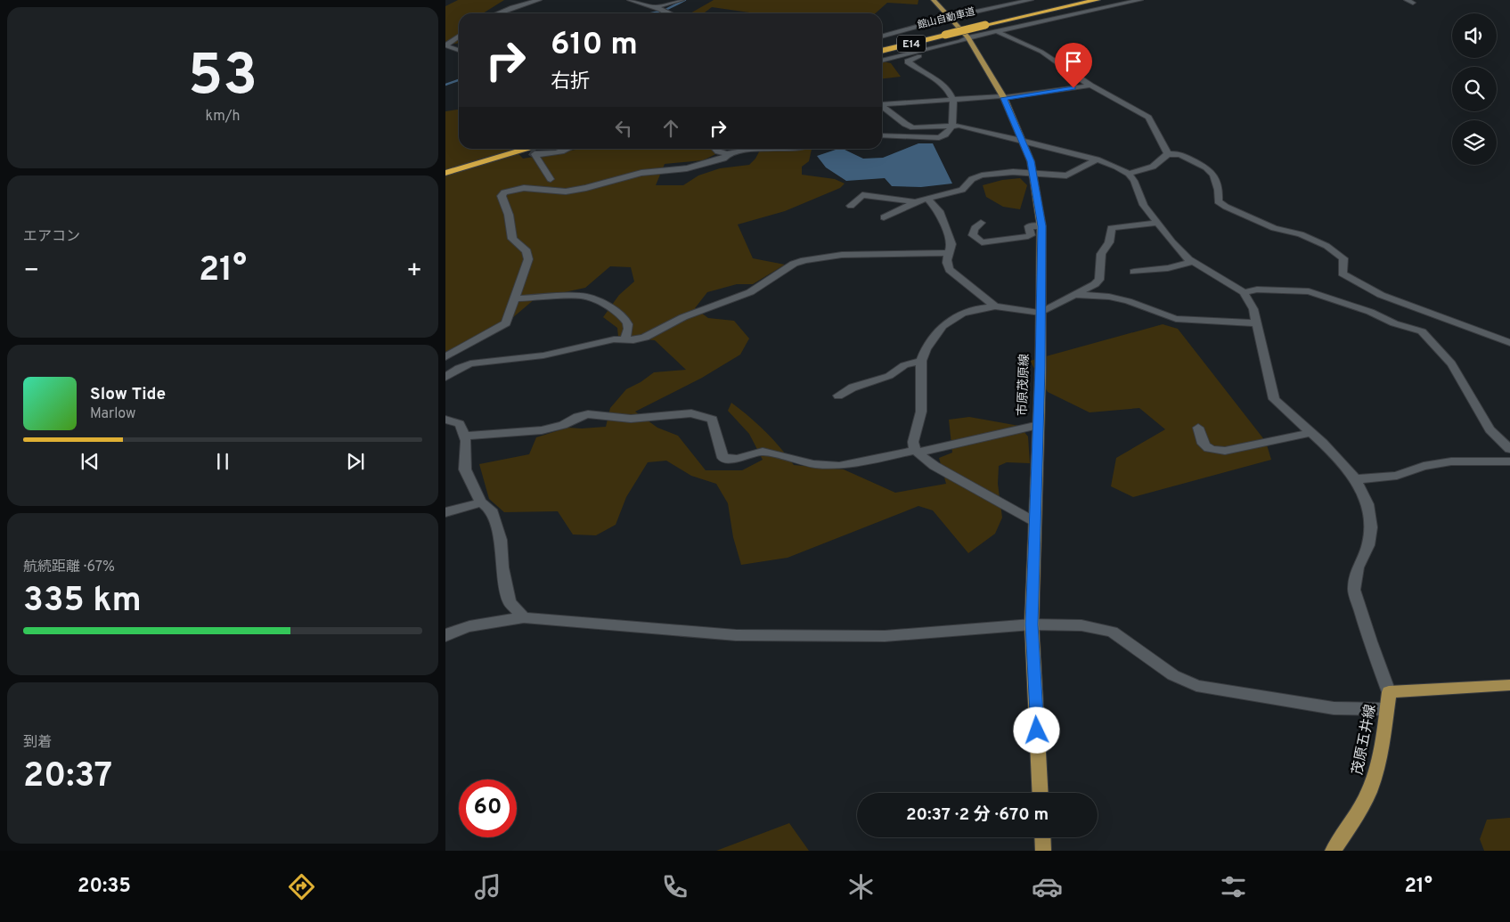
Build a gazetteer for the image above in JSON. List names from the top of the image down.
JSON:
{
  "streets": {
    "highway": ["館山自動車道", "E14"],
    "main road": ["市原茂原線", "茂原五井線"]
  },
  "page": {
    "tile": [
      ["53", "km/h"],
      "エアコン",
      ["航続距離 · 67%", "335 km"],
      ["到着", "20:37"]
    ],
    "turn": ["610 m", "右折"],
    "heat": ["−", "21°", "+"],
    "song": ["Slow Tide", "Marlow"],
    "limit": "60",
    "trip": "20:37 · 2 分 · 670 m",
    "tabs": ["20:35", "21°"]
  }
}
